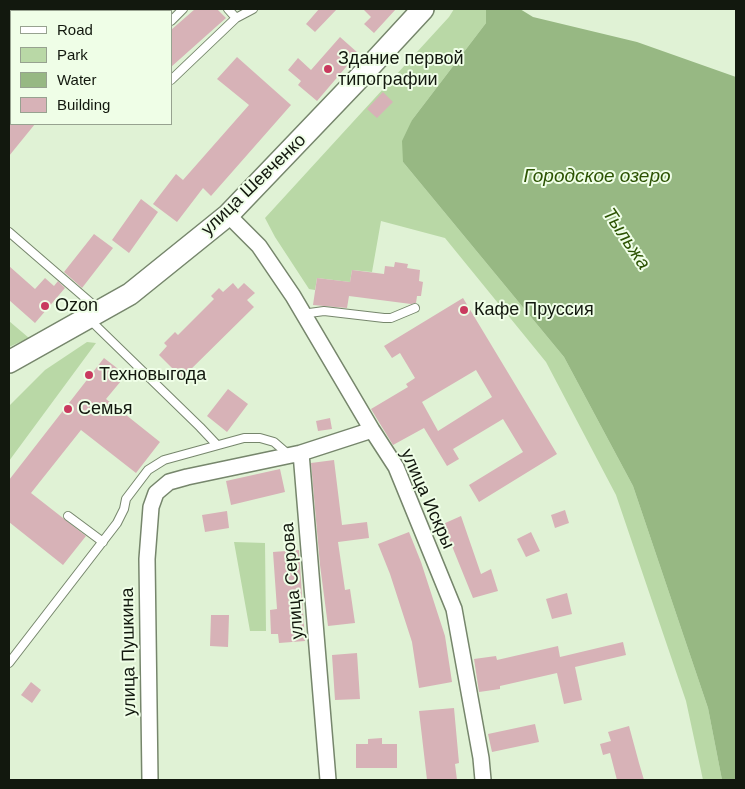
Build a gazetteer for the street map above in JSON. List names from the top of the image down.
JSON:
{
  "streets": {
    "main road": ["улица Шевченко"],
    "street": ["улица Искры", "улица Серова", "улица Пушкина"]
  },
  "crossings": [
    ["улица Шевченко", "улица Искры"],
    ["улица Серова", "улица Пушкина"]
  ],
  "water": ["Городское озеро", "Тыльжа"],
  "places": [
    "Здание первой типографии",
    "Ozon",
    "Кафе Пруссия",
    "Техновыгода",
    "Семья"
  ],
  "legend": [
    "Road",
    "Park",
    "Water",
    "Building"
  ]
}
